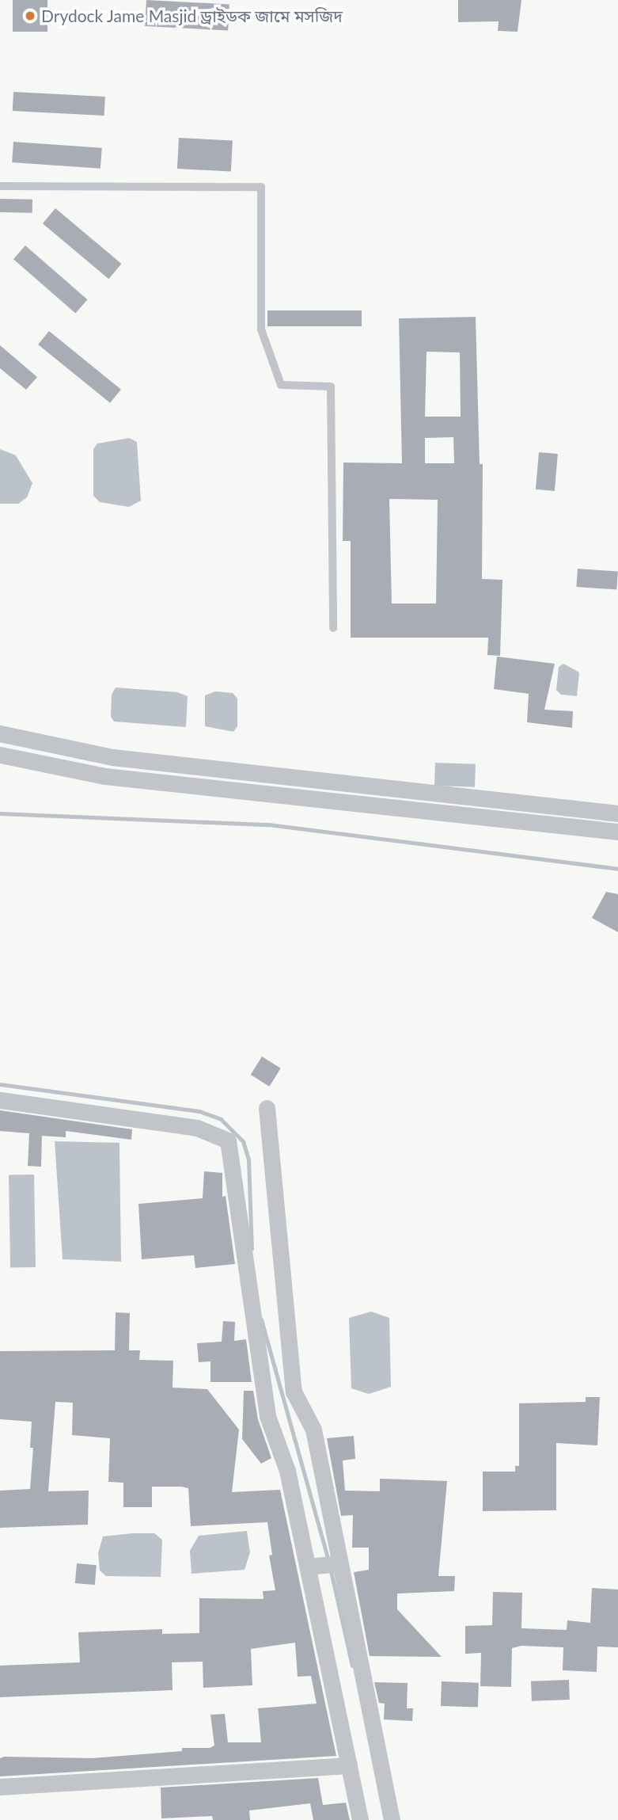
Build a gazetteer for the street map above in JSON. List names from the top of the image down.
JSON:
{
  "places": ["Drydock Jame Masjid ড্রাইডক জামে মসজিদ"]
}
